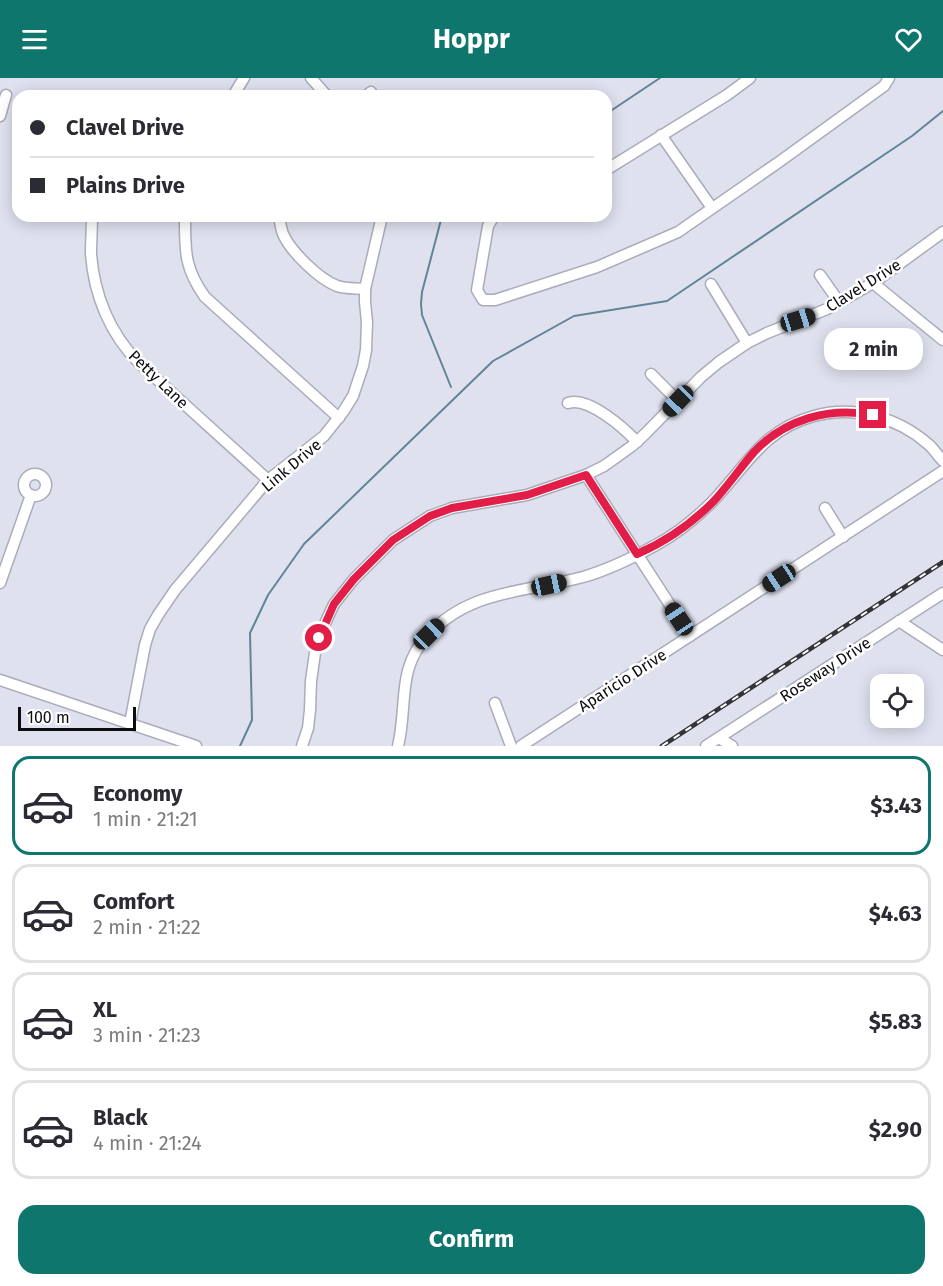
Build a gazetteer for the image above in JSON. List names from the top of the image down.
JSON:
{
  "streets": {
    "street": [
      "Clavel Drive",
      "Petty Lane",
      "Link Drive",
      "Roseway Drive",
      "Aparicio Drive"
    ]
  },
  "crossings": [
    ["Petty Lane", "Link Drive"]
  ],
  "scale_bar": "100 m",
  "page": {
    "header": "Hoppr",
    "banner": ["Clavel Drive", "Plains Drive"],
    "bubble": "2 min",
    "scale": "100 m",
    "list": [
      {
        "name": "Economy",
        "note": "1 min · 21:21",
        "value": "$3.43"
      },
      {
        "name": "Comfort",
        "note": "2 min · 21:22",
        "value": "$4.63"
      },
      {
        "name": "XL",
        "note": "3 min · 21:23",
        "value": "$5.83"
      },
      {
        "name": "Black",
        "note": "4 min · 21:24",
        "value": "$2.90"
      }
    ],
    "buttons": "Confirm"
  }
}
